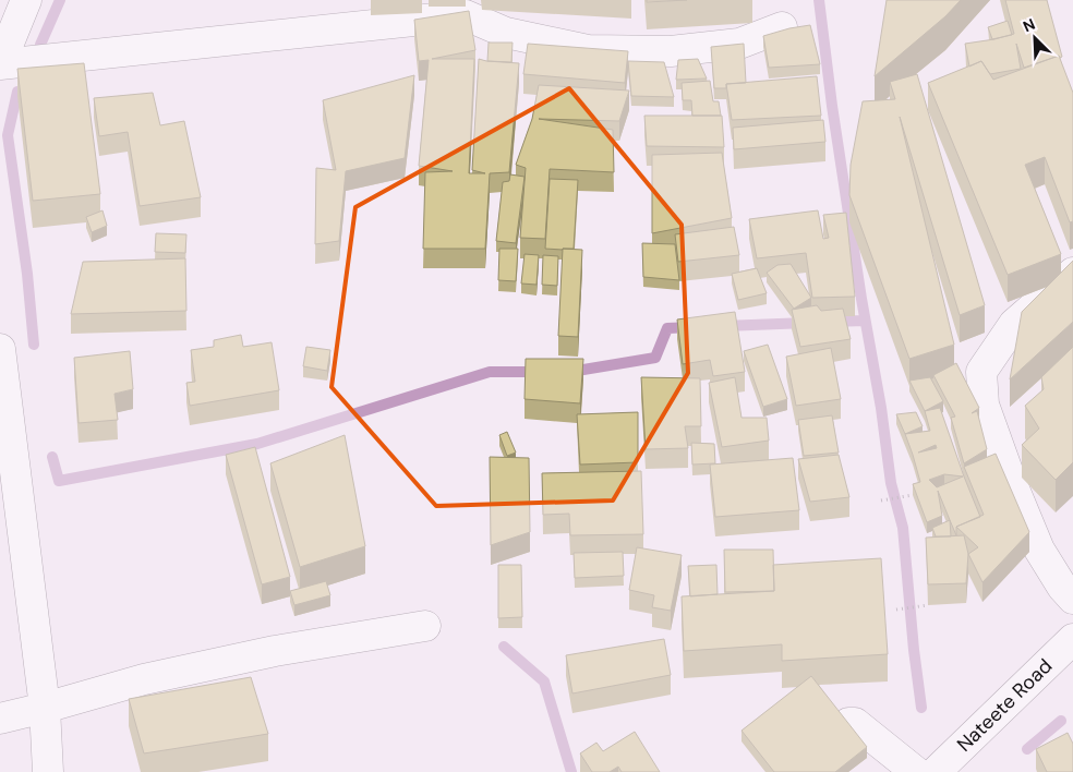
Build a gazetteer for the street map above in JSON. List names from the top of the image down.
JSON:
{
  "streets": {
    "street": ["Nateete Road"]
  },
  "north": "top left"
}
